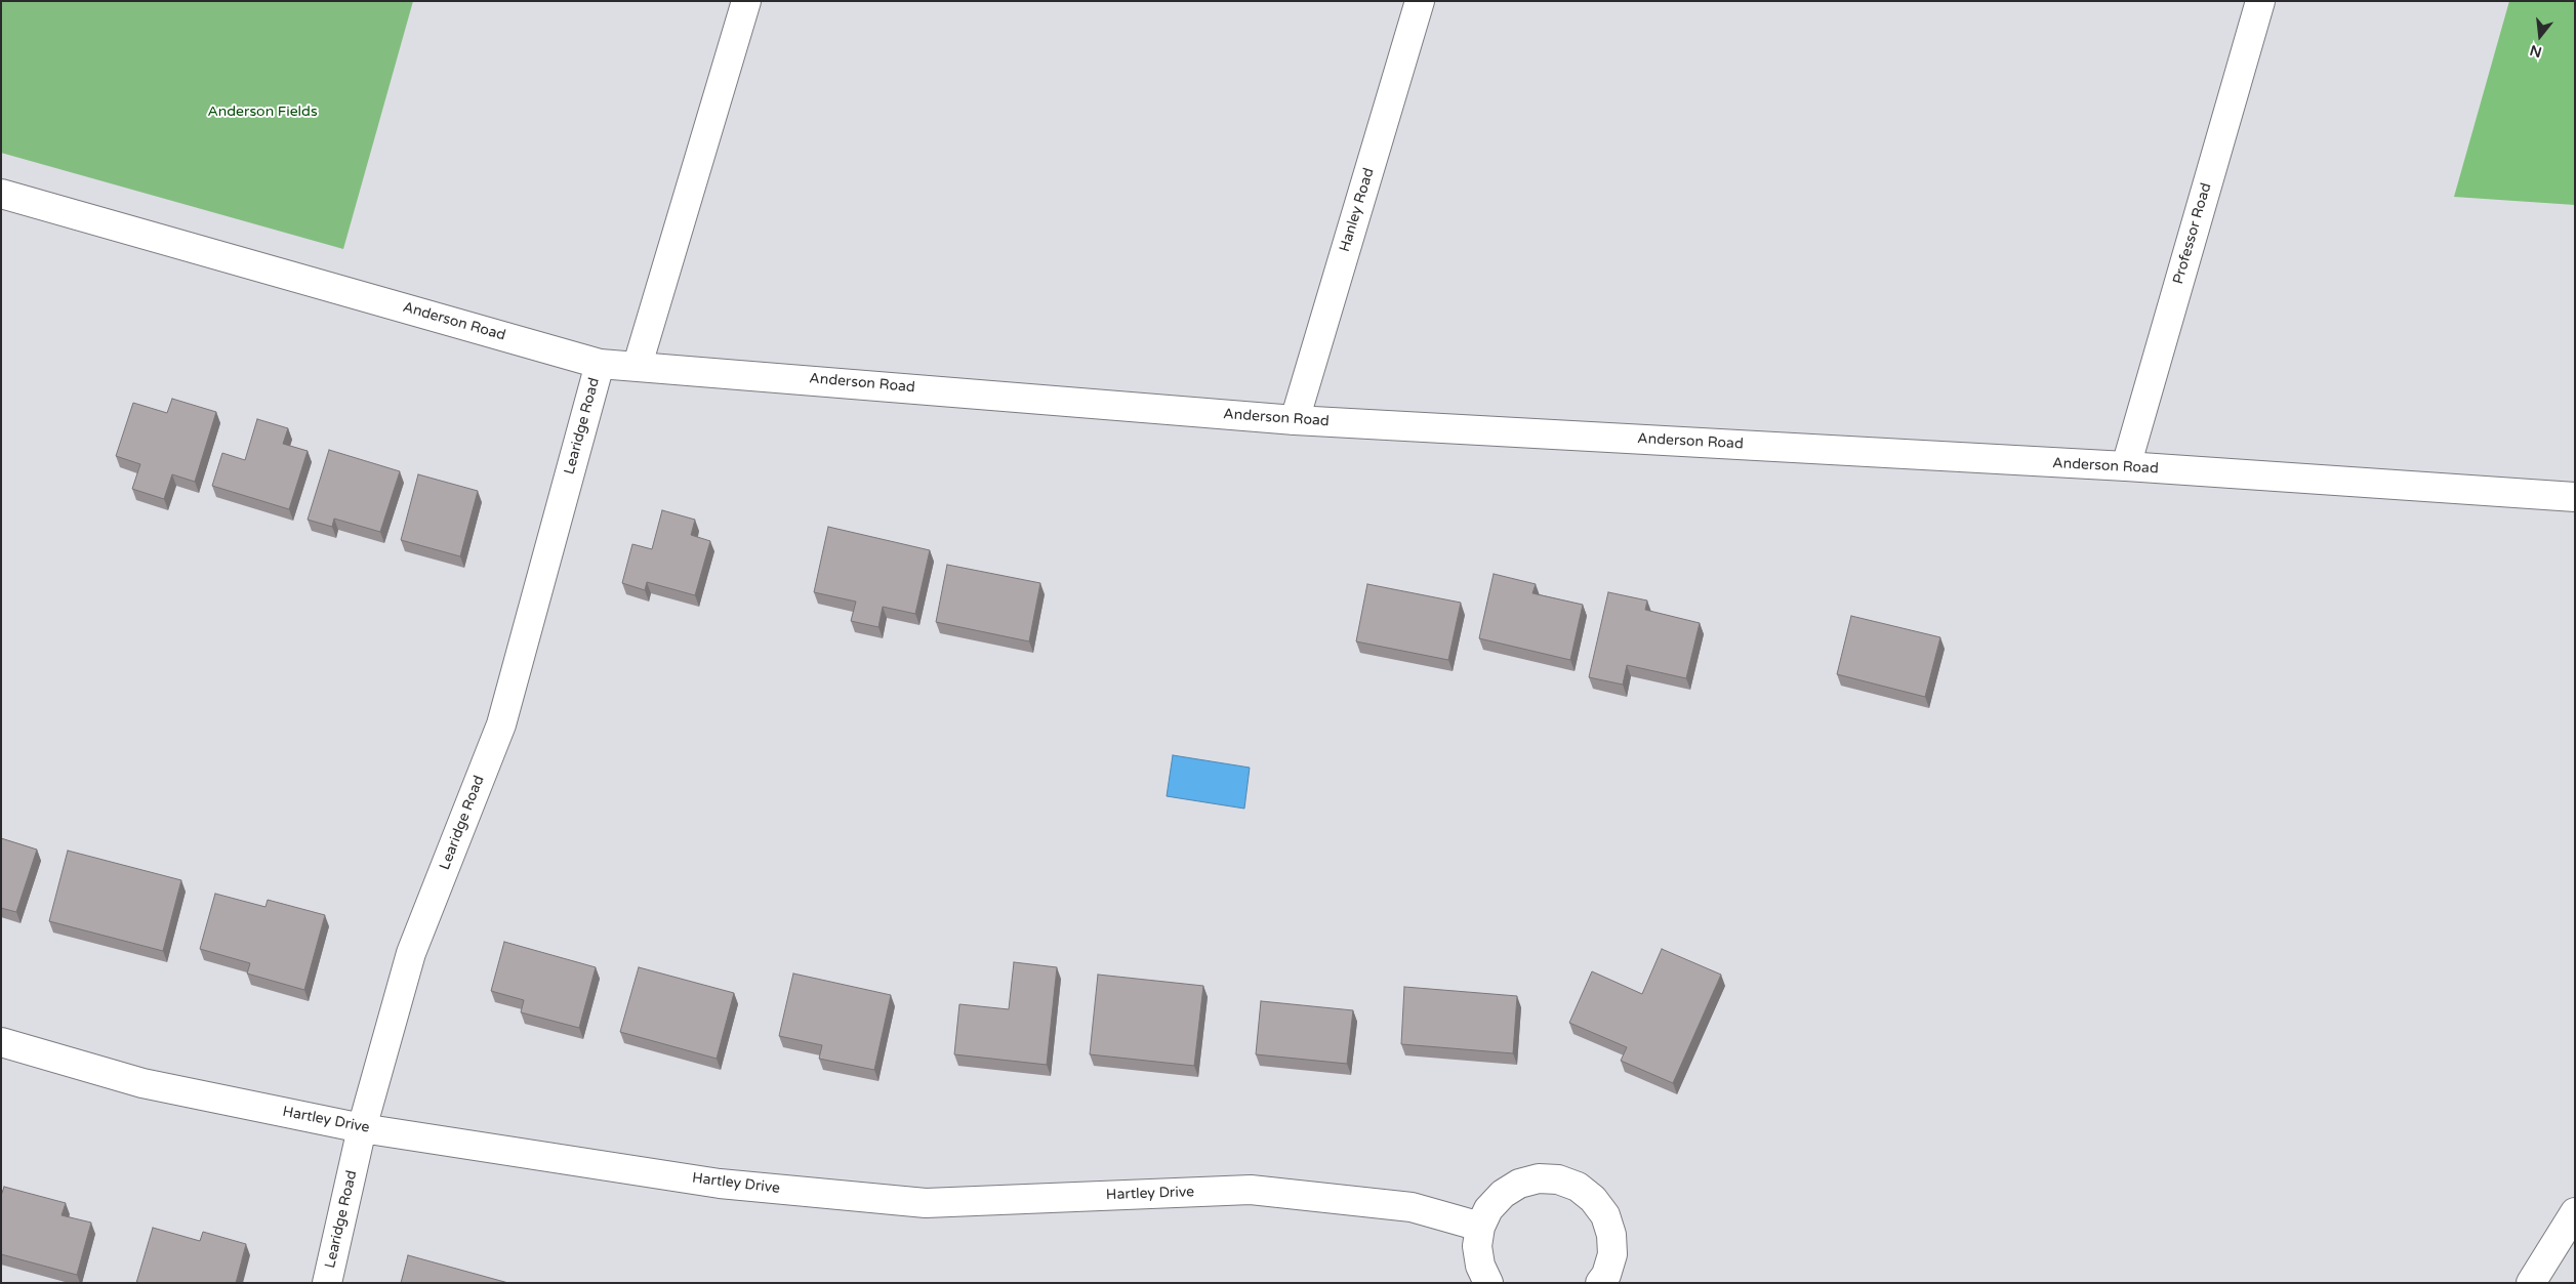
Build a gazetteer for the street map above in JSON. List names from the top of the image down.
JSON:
{
  "streets": {
    "street": [
      "Hanley Road",
      "Professor Road",
      "Anderson Road",
      "Learidge Road",
      "Hartley Drive"
    ]
  },
  "crossings": [
    ["Hanley Road", "Anderson Road"],
    ["Professor Road", "Anderson Road"],
    ["Anderson Road", "Learidge Road"],
    ["Learidge Road", "Hartley Drive"]
  ],
  "parks": ["Anderson Fields"],
  "north": "bottom"
}
